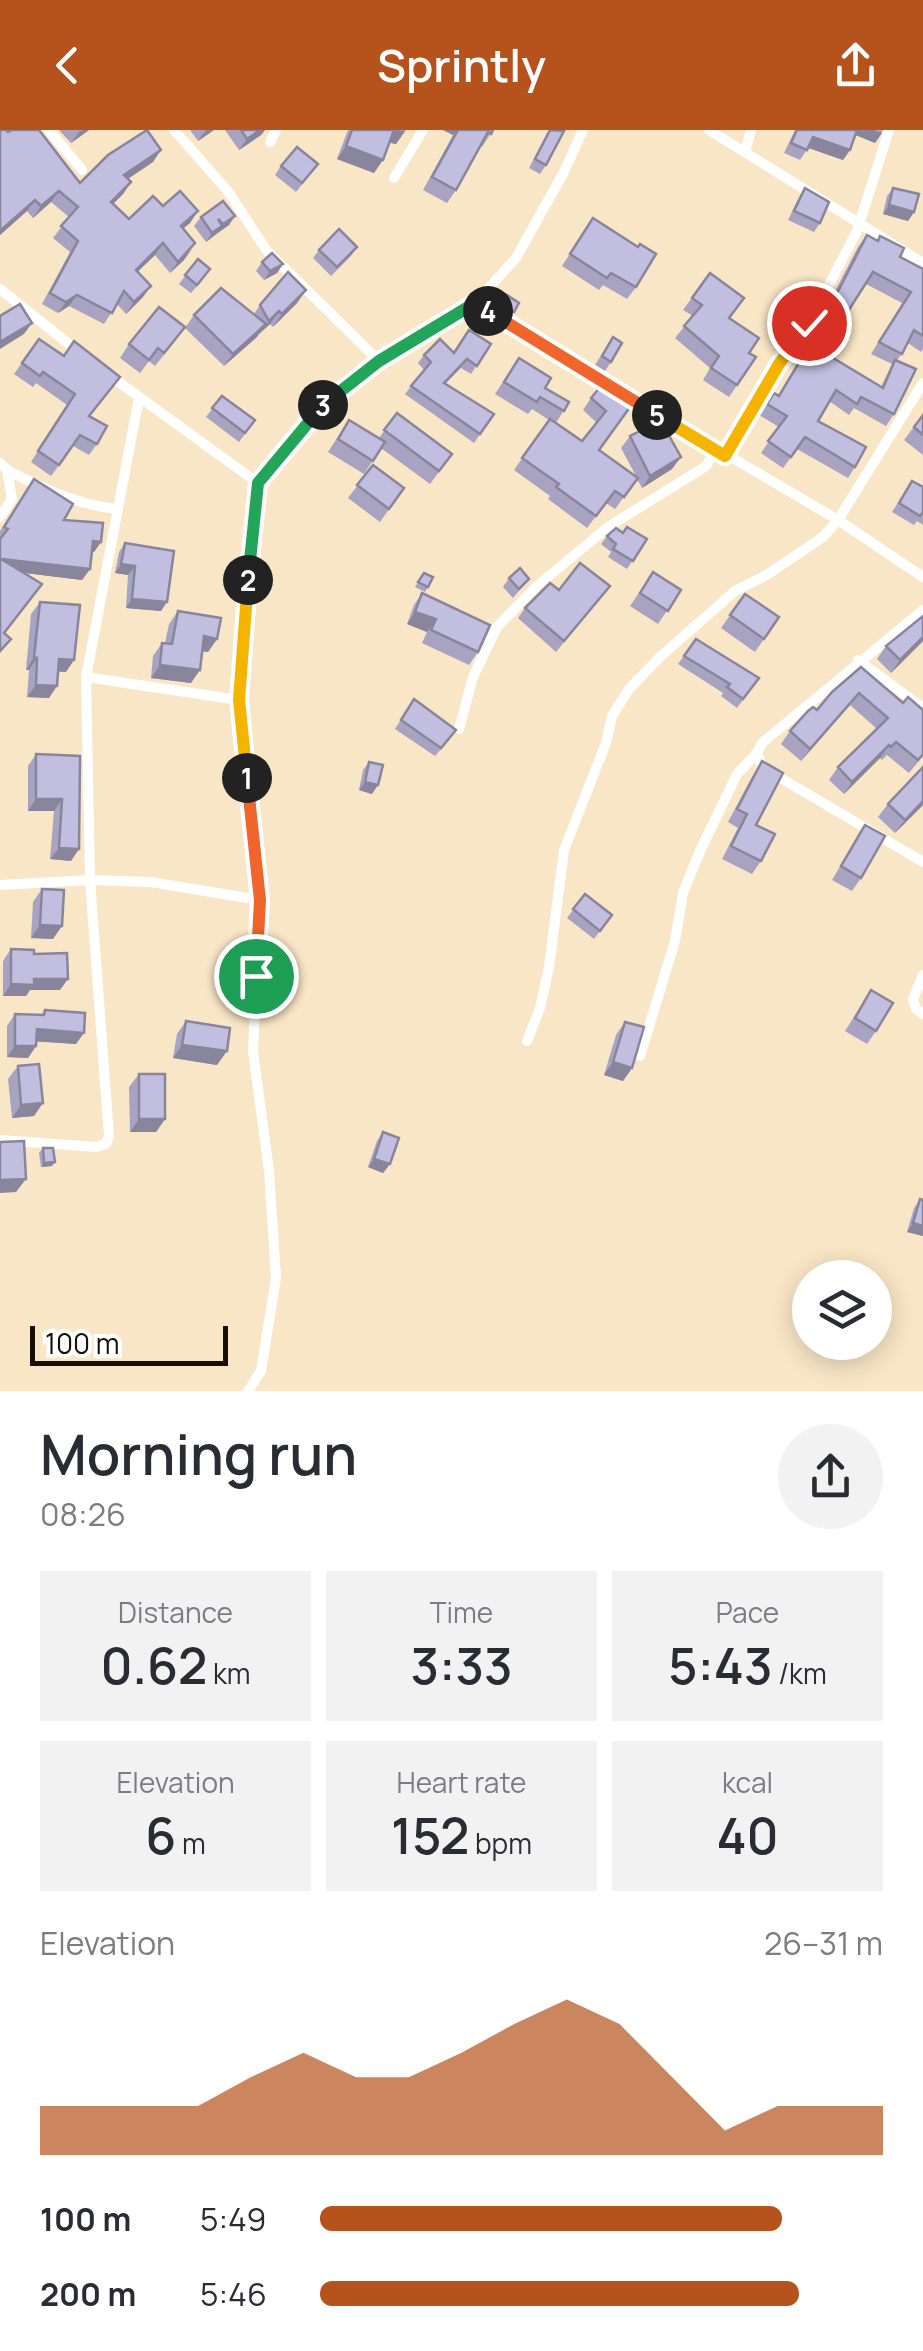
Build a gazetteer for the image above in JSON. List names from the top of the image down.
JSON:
{
  "scale_bar": "100 m",
  "page": {
    "header": "Sprintly",
    "pins": [
      "4",
      "3",
      "5",
      "2",
      "1"
    ],
    "scale": "100 m",
    "heading": ["Morning run", "08:26"],
    "stats": [
      ["Distance", "0.62 km"],
      ["Time", "3:33"],
      ["Pace", "5:43 /km"],
      ["Elevation", "6 m"],
      ["Heart rate", "152 bpm"],
      ["kcal", "40"]
    ],
    "chart": ["Elevation", "26–31 m"],
    "list": [
      {
        "name": "100 m",
        "note": "5:49"
      },
      {
        "name": "200 m",
        "note": "5:46"
      }
    ]
  }
}
